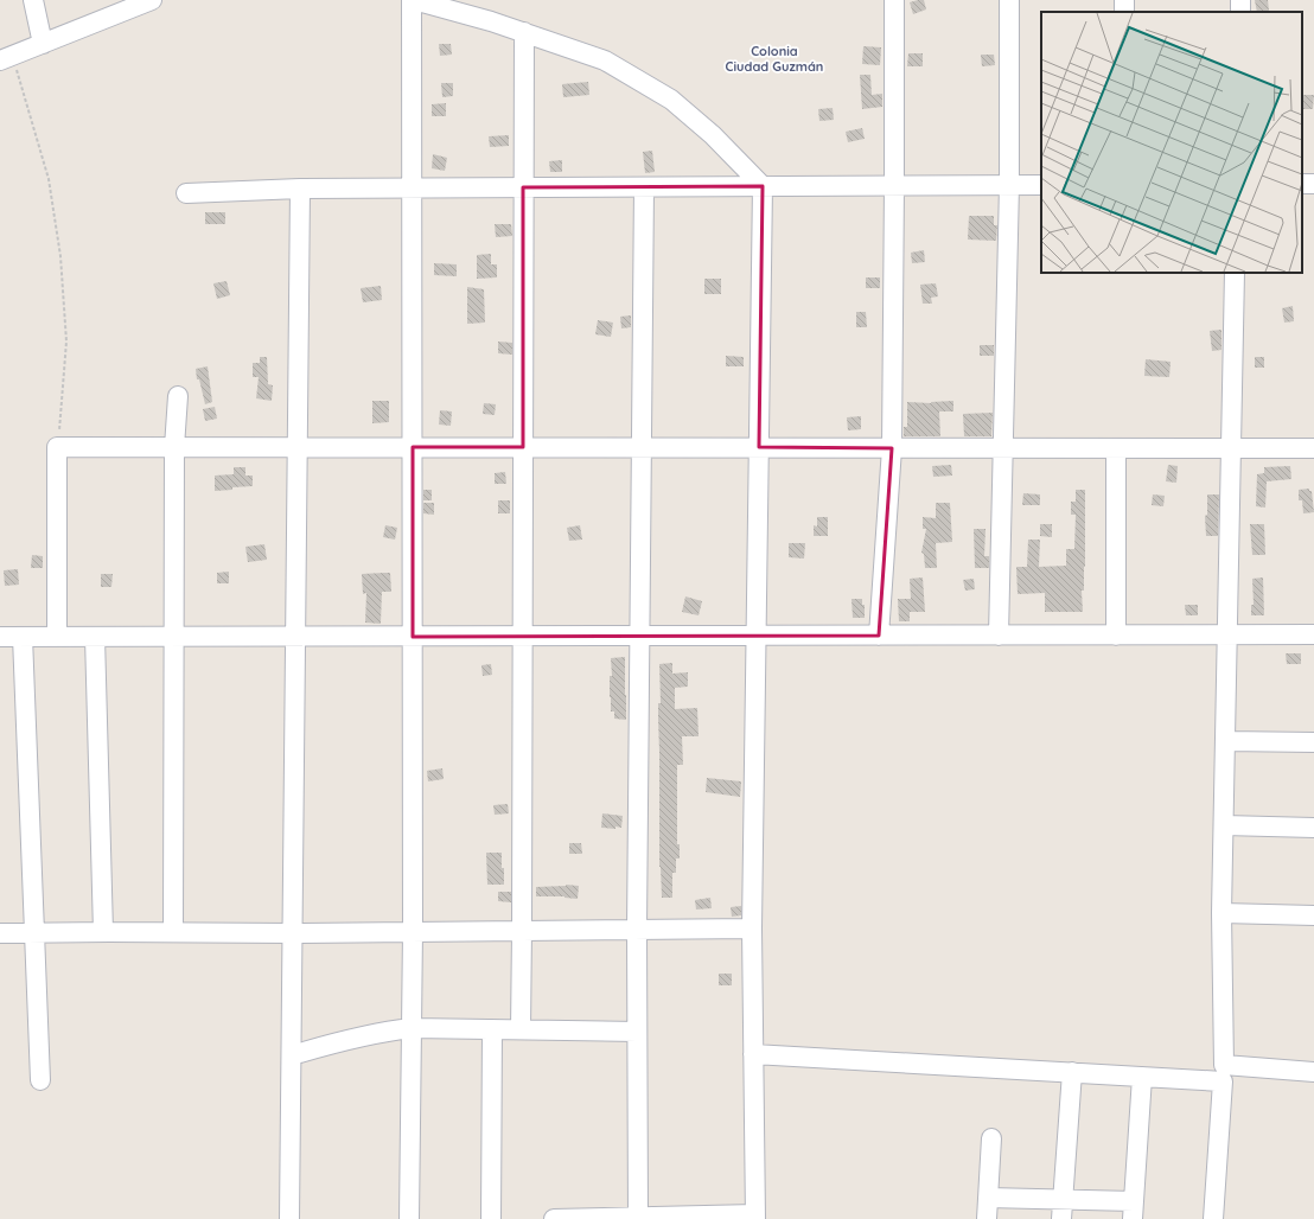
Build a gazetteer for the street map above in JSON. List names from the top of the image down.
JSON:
{
  "districts": ["Colonia Ciudad Guzmán"]
}
